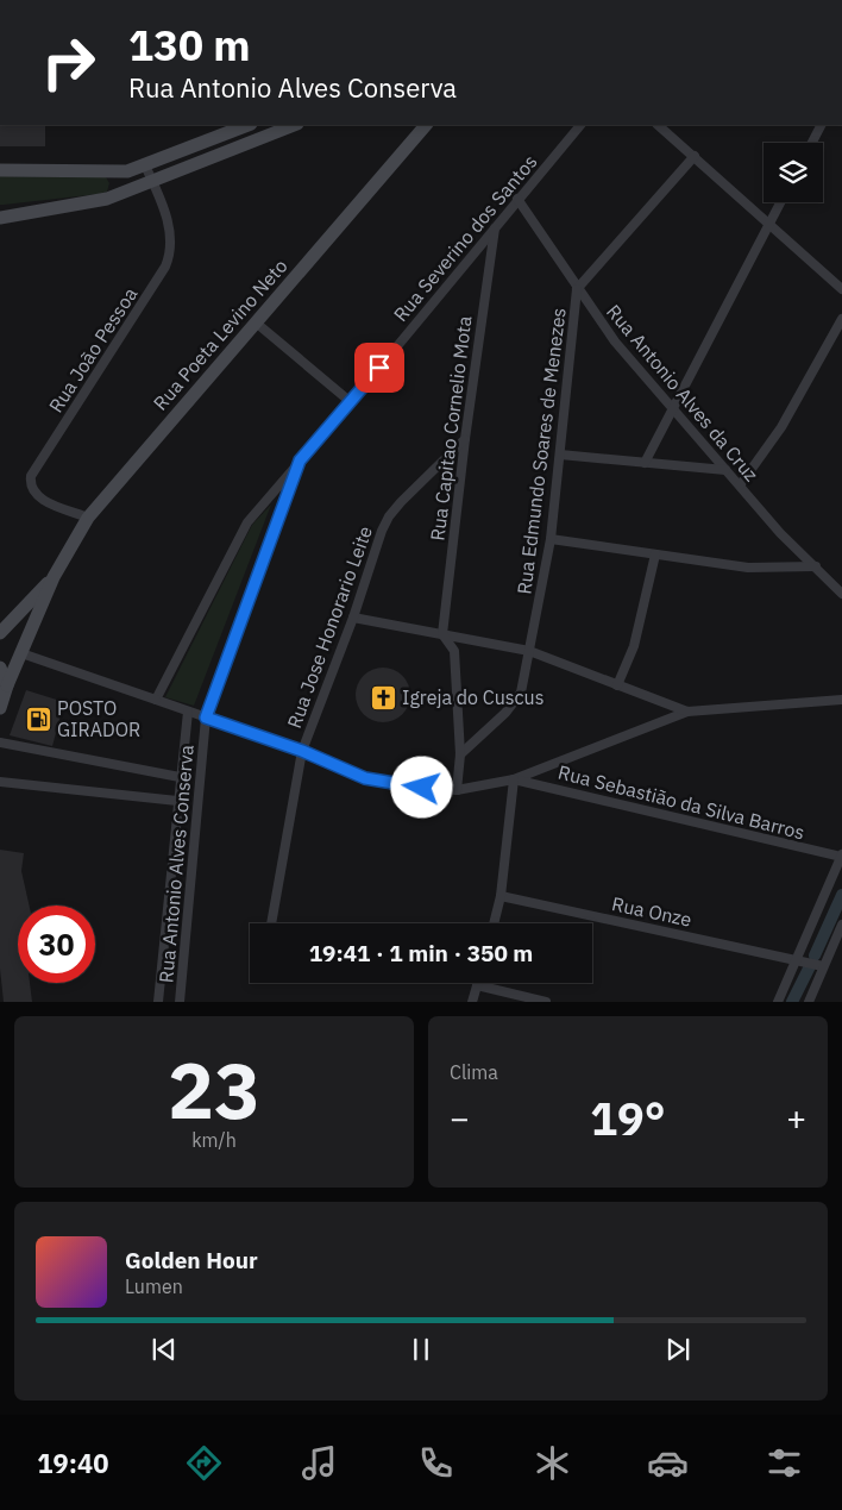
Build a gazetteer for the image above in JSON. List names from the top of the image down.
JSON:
{
  "streets": {
    "main road": ["Rua Poeta Levino Neto"],
    "street": [
      "Rua Severino dos Santos",
      "Rua João Pessoa",
      "Rua Antonio Alves da Cruz",
      "Rua Capitao Cornelio Mota",
      "Rua Edmundo Soares de Menezes",
      "Rua Jose Honorario Leite",
      "Rua Sebastião da Silva Barros",
      "Rua Antonio Alves Conserva",
      "Rua Onze"
    ]
  },
  "crossings": [
    ["Rua Severino dos Santos", "Rua Antonio Alves da Cruz"],
    ["Rua Severino dos Santos", "Rua Capitao Cornelio Mota"],
    ["Rua Severino dos Santos", "Rua Antonio Alves Conserva"],
    ["Rua Poeta Levino Neto", "Rua João Pessoa"],
    ["Rua Antonio Alves da Cruz", "Rua Edmundo Soares de Menezes"],
    ["Rua Capitao Cornelio Mota", "Rua Jose Honorario Leite"]
  ],
  "places": {
    "church": ["Igreja do Cuscus"],
    "fuel station": ["POSTO GIRADOR"]
  },
  "page": {
    "turn": ["130 m", "Rua Antonio Alves Conserva"],
    "limit": "30",
    "trip": "19:41 · 1 min · 350 m",
    "tile": [
      ["23", "km/h"],
      "Clima"
    ],
    "heat": ["−", "19°", "+"],
    "song": ["Golden Hour", "Lumen"],
    "tabs": "19:40"
  }
}
